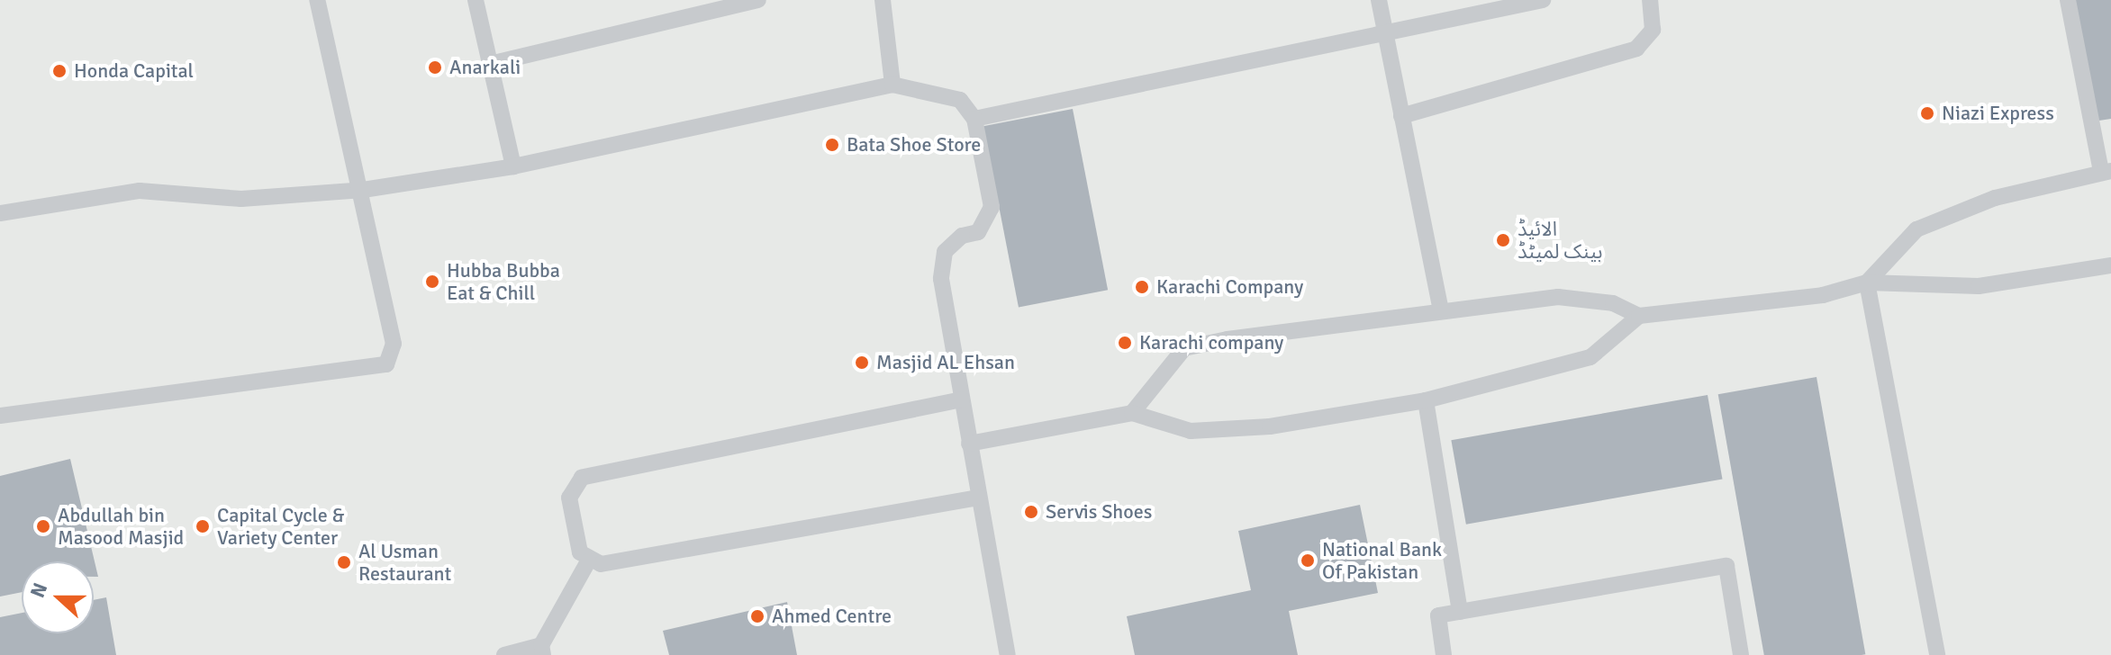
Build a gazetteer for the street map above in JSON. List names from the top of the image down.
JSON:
{
  "places": [
    "Anarkali",
    "Honda Capital",
    "Niazi Express",
    "Bata Shoe Store",
    "الائیڈ بینک لمیٹڈ",
    "Hubba Bubba Eat & Chill",
    "Karachi Company",
    "Karachi company",
    "Masjid AL Ehsan",
    "Servis Shoes",
    "Abdullah bin Masood Masjid",
    "Capital Cycle & Variety Center",
    "National Bank Of Pakistan",
    "Al Usman Restaurant",
    "Ahmed Centre"
  ],
  "north": "left"
}
